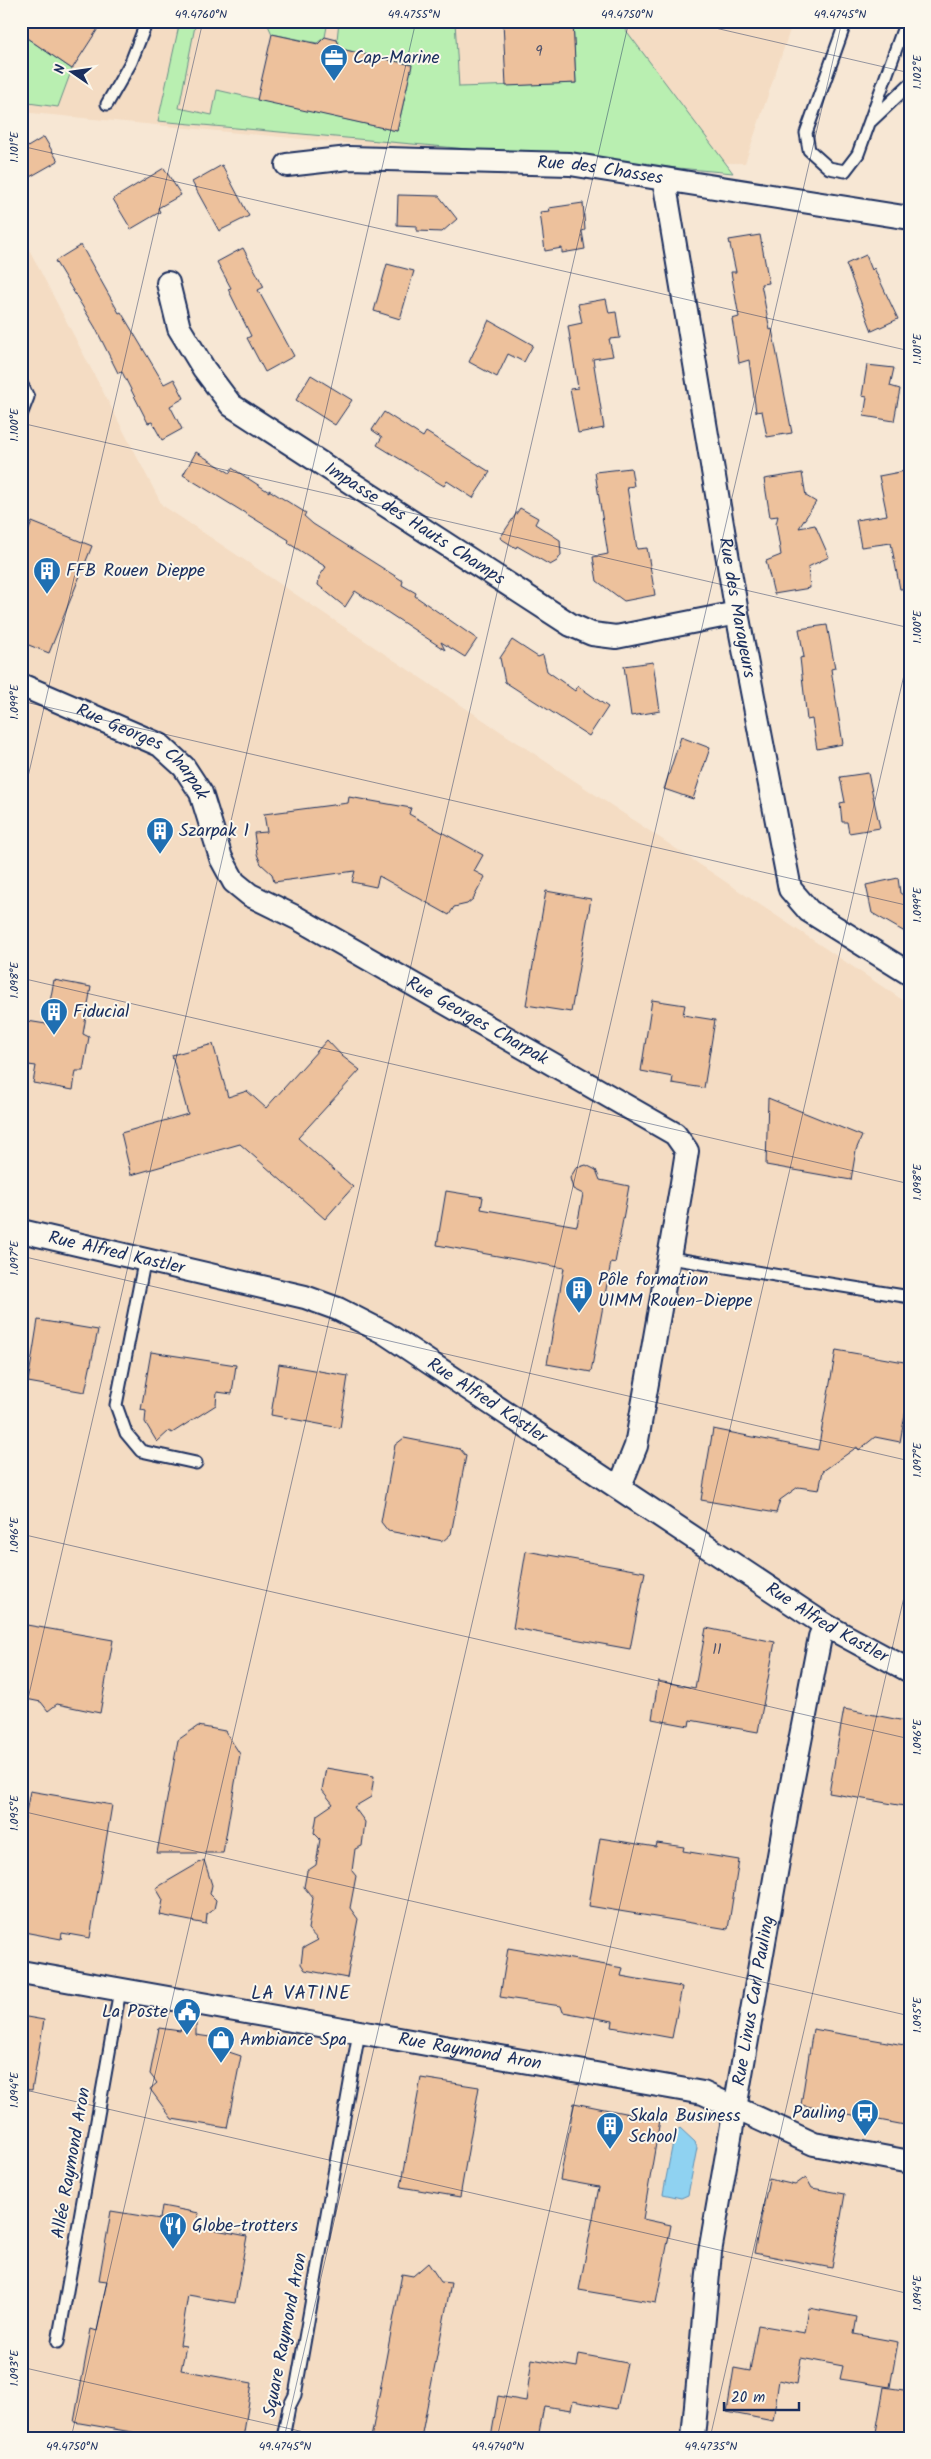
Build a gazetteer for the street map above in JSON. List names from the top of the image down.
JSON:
{
  "streets": {
    "street": [
      "Rue des Chasses",
      "Impasse des Hauts Champs",
      "Rue des Marayeurs",
      "Rue Georges Charpak",
      "Rue Alfred Kastler",
      "Rue Linus Carl Pauling",
      "Rue Raymond Aron"
    ],
    "lane": ["Allée Raymond Aron", "Square Raymond Aron"]
  },
  "crossings": [
    ["Rue des Chasses", "Rue des Marayeurs"],
    ["Impasse des Hauts Champs", "Rue des Marayeurs"],
    ["Rue Georges Charpak", "Rue Alfred Kastler"],
    ["Rue Alfred Kastler", "Rue Linus Carl Pauling"],
    ["Rue Linus Carl Pauling", "Rue Raymond Aron"],
    ["Rue Raymond Aron", "Allée Raymond Aron"],
    ["Rue Raymond Aron", "Square Raymond Aron"]
  ],
  "districts": ["LA VATINE"],
  "places": {
    "office": ["Cap-Marine"],
    "building": [
      "FFB Rouen Dieppe",
      "Szarpak 1",
      "Fiducial",
      "Pôle formation UIMM Rouen-Dieppe",
      "Skala Business School"
    ],
    "public building": ["La Poste"],
    "shop": ["Ambiance Spa"],
    "bus stop": ["Pauling"],
    "restaurant": ["Globe-trotters"]
  },
  "house_numbers": ["9", "11"],
  "scale_bar": "20 m",
  "north": "left",
  "coordinates": [
    "49.4760°N",
    "49.4755°N",
    "49.4750°N",
    "49.4745°N",
    "1.102°E",
    "1.101°E",
    "1.100°E",
    "1.099°E",
    "1.098°E",
    "1.097°E",
    "1.096°E",
    "1.095°E",
    "1.094°E",
    "1.093°E",
    "49.4740°N",
    "49.4735°N"
  ]
}
